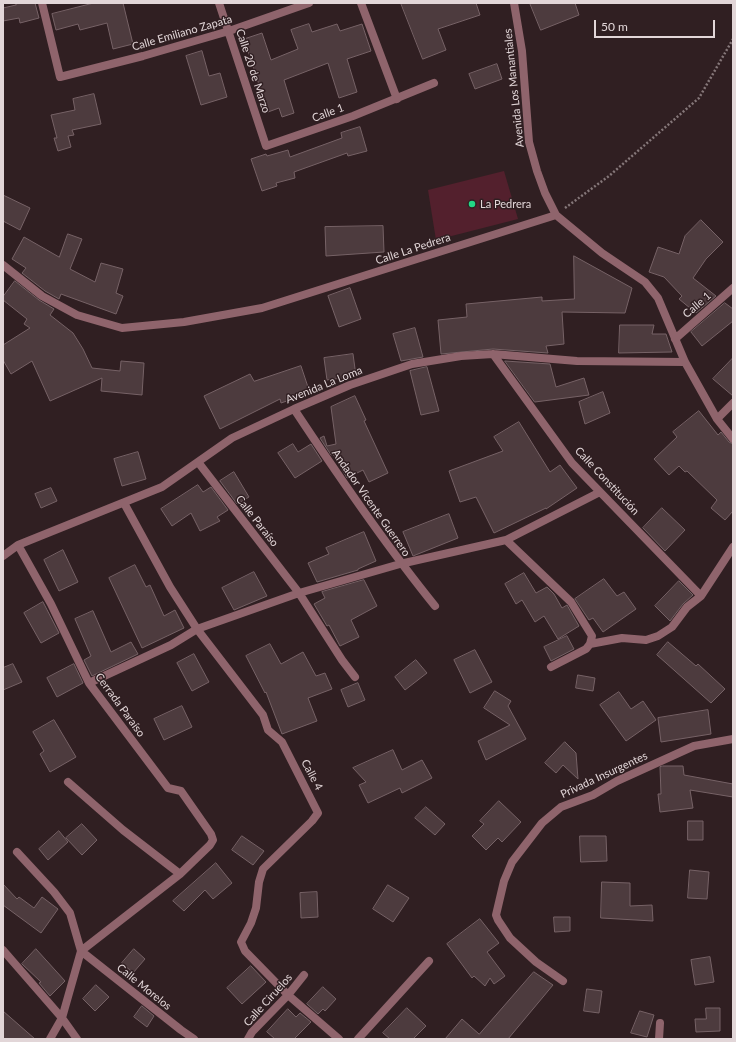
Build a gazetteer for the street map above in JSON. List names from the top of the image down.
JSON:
{
  "streets": {
    "street": [
      "Calle Emiliano Zapata",
      "Calle 20 de Marzo",
      "Avenida Los Manantiales",
      "Calle 1",
      "Calle La Pedrera",
      "Avenida La Loma",
      "Calle Constitución",
      "Andador Vicente Guerrero",
      "Calle Paraíso",
      "Cerrada Paraíso",
      "Calle 4",
      "Privada Insurgentes",
      "Calle Morelos",
      "Calle Ciruelos"
    ]
  },
  "crossings": [
    ["Calle Emiliano Zapata", "Calle 20 de Marzo"],
    ["Calle 20 de Marzo", "Calle 1"],
    ["Avenida Los Manantiales", "Calle La Pedrera"],
    ["Avenida La Loma", "Calle Constitución"],
    ["Avenida La Loma", "Andador Vicente Guerrero"],
    ["Avenida La Loma", "Calle Paraíso"],
    ["Avenida La Loma", "Cerrada Paraíso"],
    ["Avenida La Loma", "Calle 4"],
    ["Calle 4", "Calle Ciruelos"]
  ],
  "places": ["La Pedrera"],
  "scale_bar": "50 m"
}
